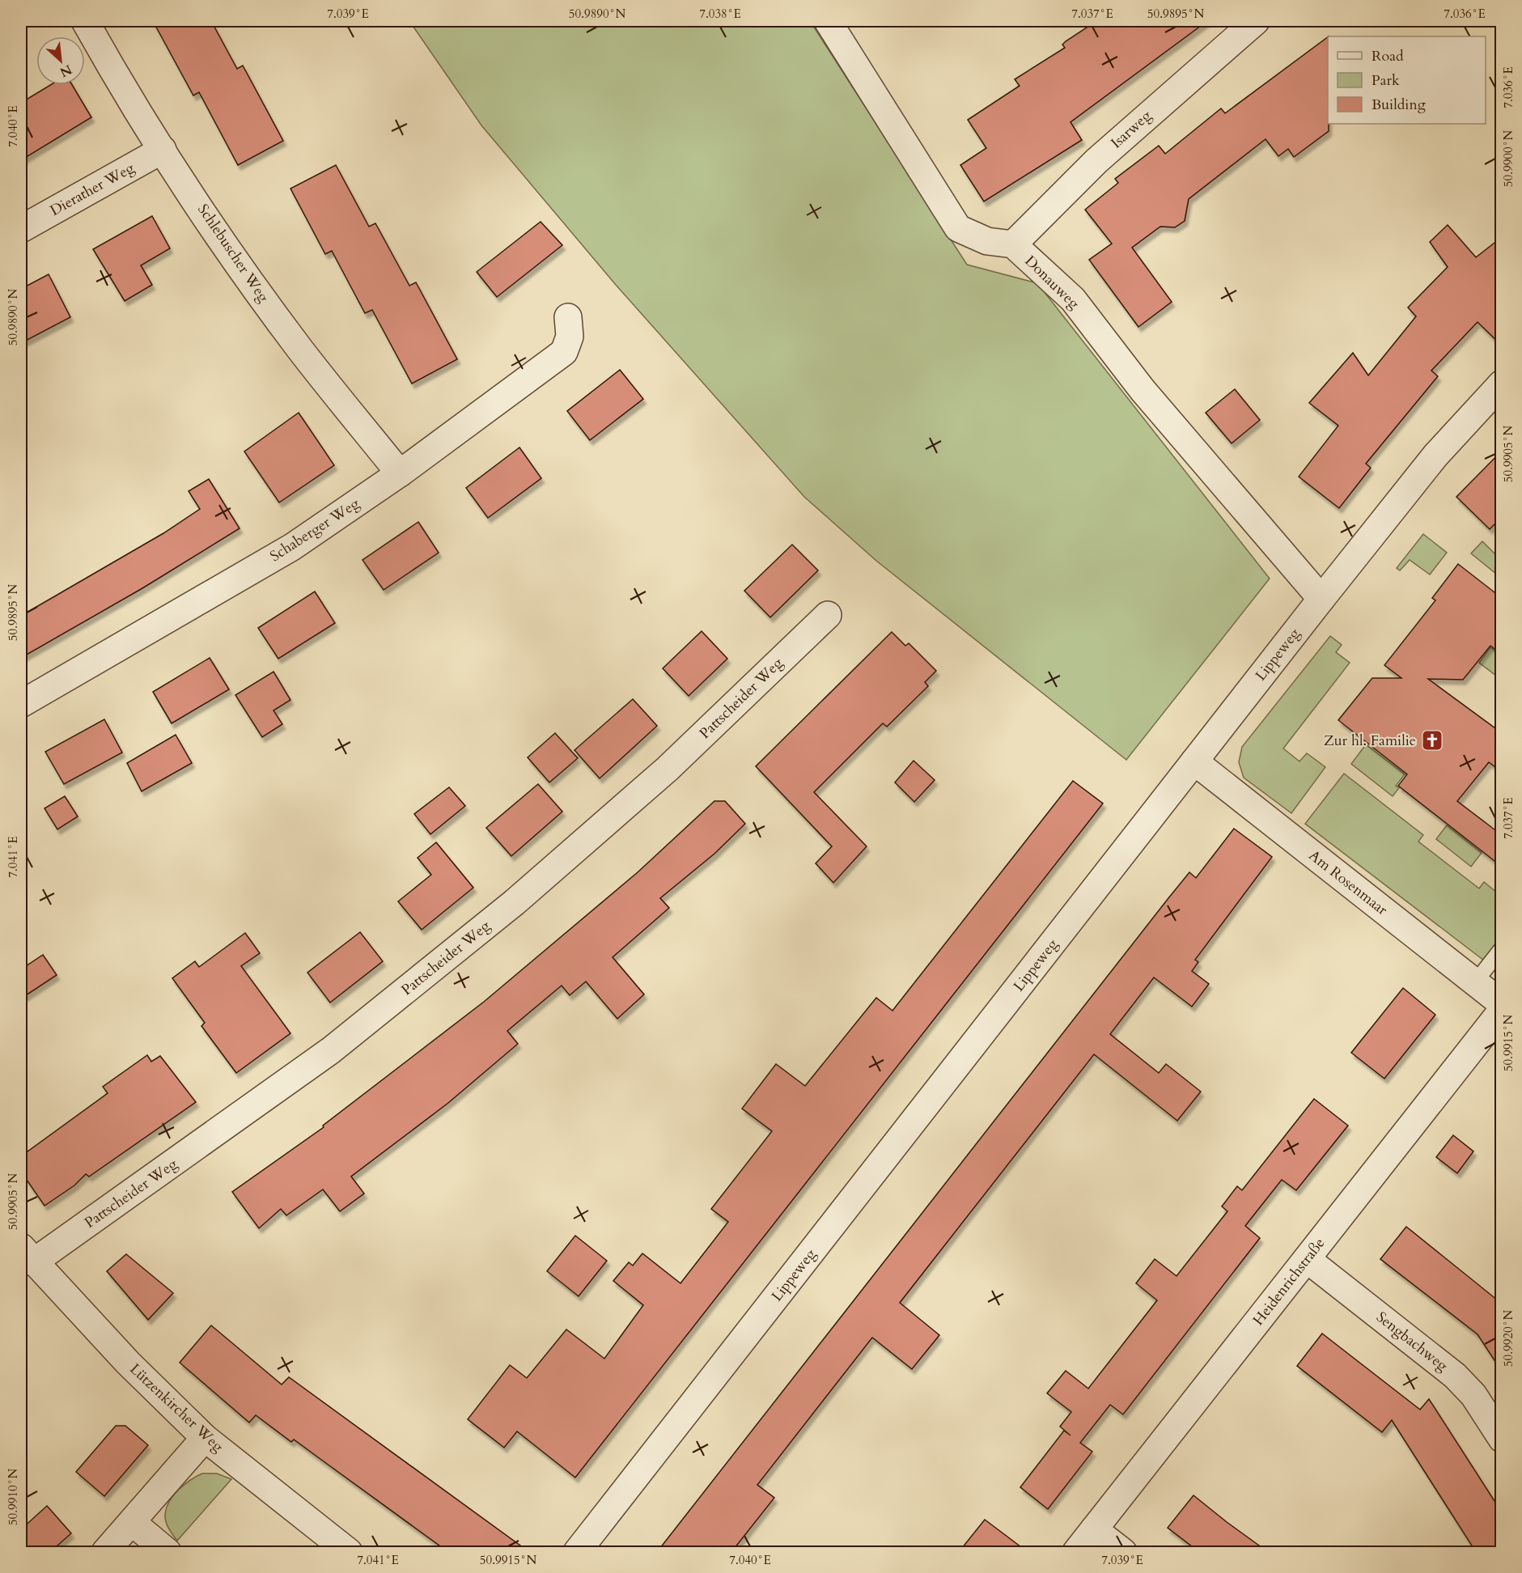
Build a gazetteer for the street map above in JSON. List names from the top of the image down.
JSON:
{
  "streets": {
    "street": [
      "Isarweg",
      "Dierather Weg",
      "Schlebuscher Weg",
      "Donauweg",
      "Schaberger Weg",
      "Lippeweg",
      "Pattscheider Weg",
      "Am Rosenmaar",
      "Heidenrichstraße",
      "Sengbachweg",
      "Lützenkircher Weg"
    ]
  },
  "crossings": [
    ["Isarweg", "Donauweg"],
    ["Dierather Weg", "Schlebuscher Weg"],
    ["Schlebuscher Weg", "Schaberger Weg"],
    ["Donauweg", "Lippeweg"],
    ["Lippeweg", "Am Rosenmaar"],
    ["Pattscheider Weg", "Lützenkircher Weg"],
    ["Heidenrichstraße", "Sengbachweg"]
  ],
  "places": {
    "church": ["Zur hl. Familie"]
  },
  "legend": ["Road", "Park", "Building"],
  "north": "bottom right",
  "coordinates": [
    "7.039°E",
    "50.9890°N",
    "7.038°E",
    "7.037°E",
    "50.9895°N",
    "7.036°E",
    "7.040°E",
    "50.9900°N",
    "50.9905°N",
    "7.041°E",
    "50.9915°N",
    "50.9920°N",
    "50.9910°N"
  ]
}
